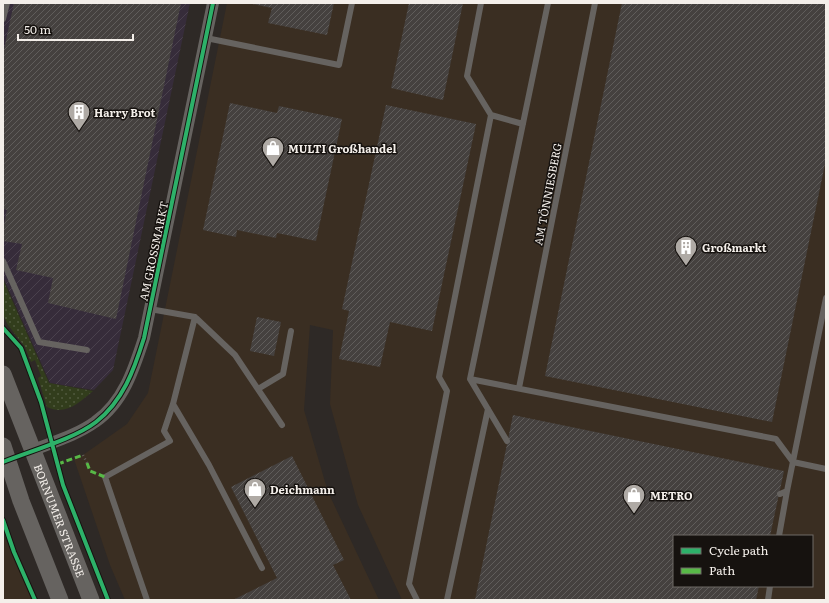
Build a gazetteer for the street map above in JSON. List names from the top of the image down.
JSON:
{
  "streets": {
    "main road": ["BORNUMER STRASSE"],
    "street": ["AM GROSSMARKT"],
    "lane": ["AM TÖNNIESBERG"]
  },
  "crossings": [
    ["AM GROSSMARKT", "BORNUMER STRASSE"]
  ],
  "places": {
    "building": ["Harry Brot", "Großmarkt"],
    "shop": ["MULTI Großhandel", "Deichmann", "METRO"]
  },
  "legend": ["Cycle path", "Path"],
  "scale_bar": "50 m"
}
